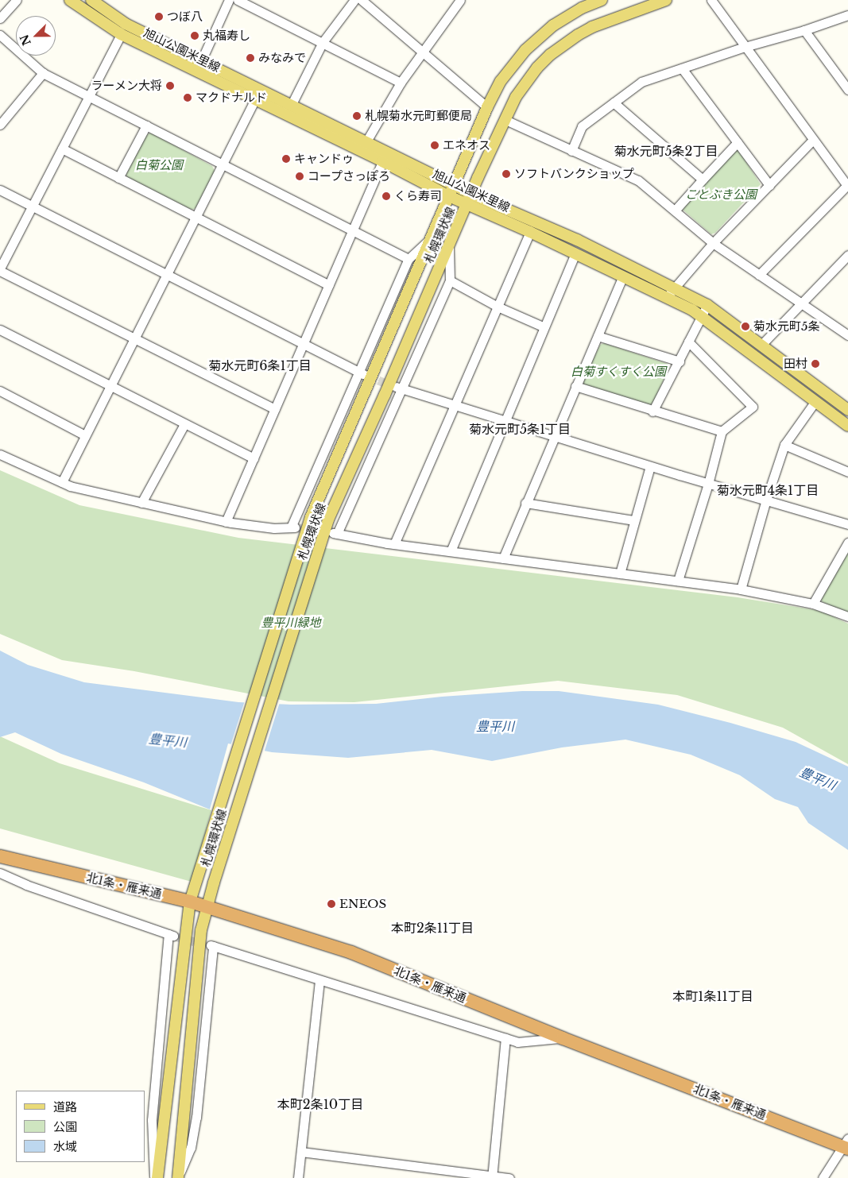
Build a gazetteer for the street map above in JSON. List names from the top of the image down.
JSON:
{
  "streets": {
    "highway": ["北1条・雁来通"],
    "main road": ["旭山公園米里線", "札幌環状線"]
  },
  "crossings": [
    ["旭山公園米里線", "札幌環状線"],
    ["札幌環状線", "北1条・雁来通"]
  ],
  "districts": [
    "菊水元町5条2丁目",
    "菊水元町6条1丁目",
    "菊水元町5条1丁目",
    "菊水元町4条1丁目",
    "本町2条11丁目",
    "本町1条11丁目",
    "本町2条10丁目"
  ],
  "water": ["豊平川"],
  "parks": [
    "白菊公園",
    "ことぶき公園",
    "白菊すくすく公園",
    "豊平川緑地"
  ],
  "places": [
    "つぼ八",
    "丸福寿し",
    "みなみで",
    "ラーメン大将",
    "マクドナルド",
    "札幌菊水元町郵便局",
    "エネオス",
    "キャンドゥ",
    "ソフトバンクショップ",
    "コープさっぽろ",
    "くら寿司",
    "菊水元町5条",
    "田村",
    "ENEOS"
  ],
  "legend": ["道路", "公園", "水域"],
  "north": "bottom left"
}
